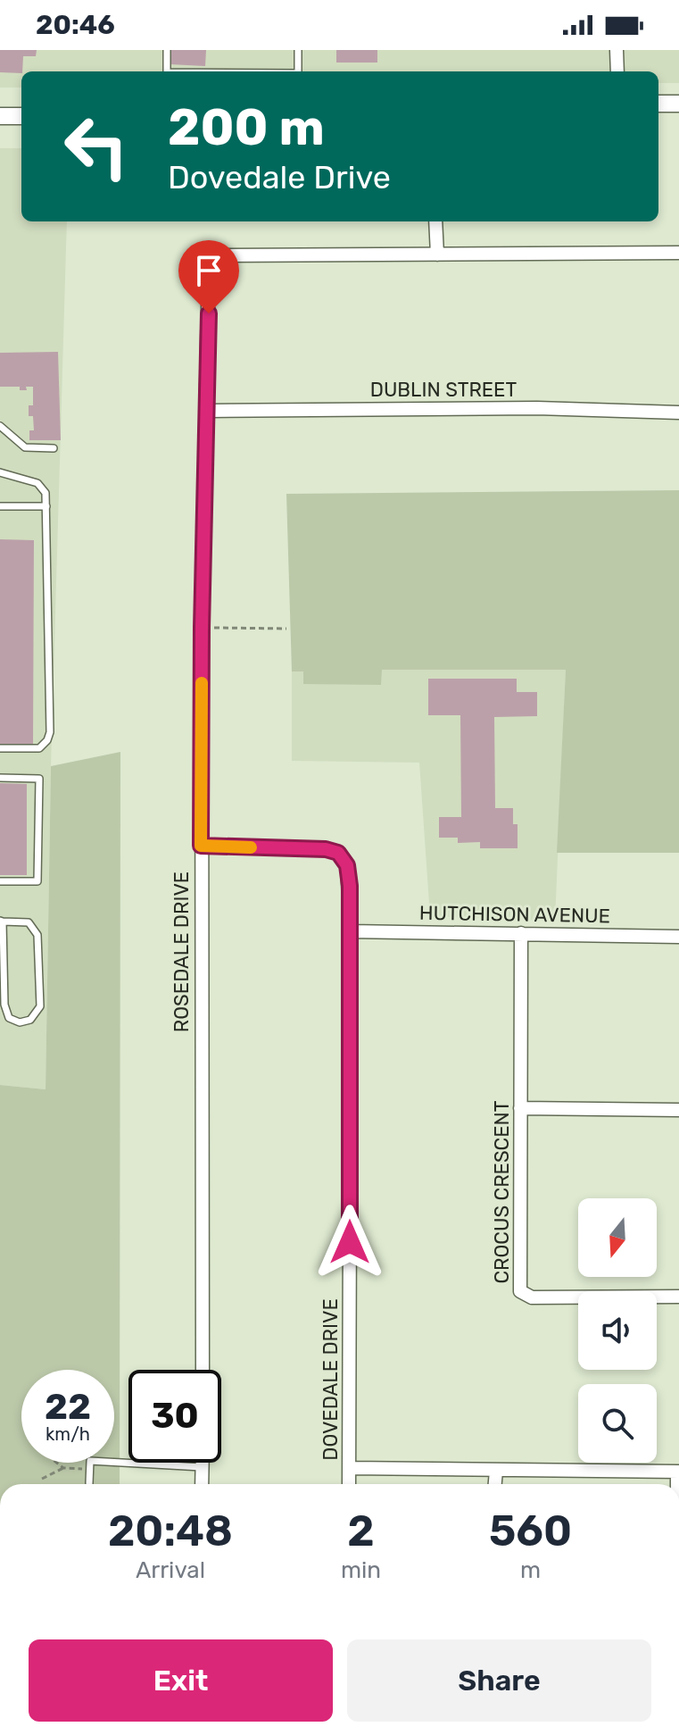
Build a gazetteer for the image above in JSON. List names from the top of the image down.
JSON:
{
  "streets": {
    "street": [
      "DUBLIN STREET",
      "HUTCHISON AVENUE",
      "ROSEDALE DRIVE",
      "CROCUS CRESCENT",
      "DOVEDALE DRIVE"
    ]
  },
  "crossings": [
    ["DUBLIN STREET", "ROSEDALE DRIVE"],
    ["HUTCHISON AVENUE", "CROCUS CRESCENT"],
    ["HUTCHISON AVENUE", "DOVEDALE DRIVE"],
    ["ROSEDALE DRIVE", "DOVEDALE DRIVE"]
  ],
  "north": "bottom",
  "page": {
    "status": "20:46",
    "turn": ["200 m", "Dovedale Drive"],
    "speed": "22 km/h",
    "limit": "30",
    "eta": [
      "20:48",
      "Arrival",
      "2",
      "min",
      "560",
      "m"
    ],
    "buttons": ["Exit", "Share"]
  }
}
